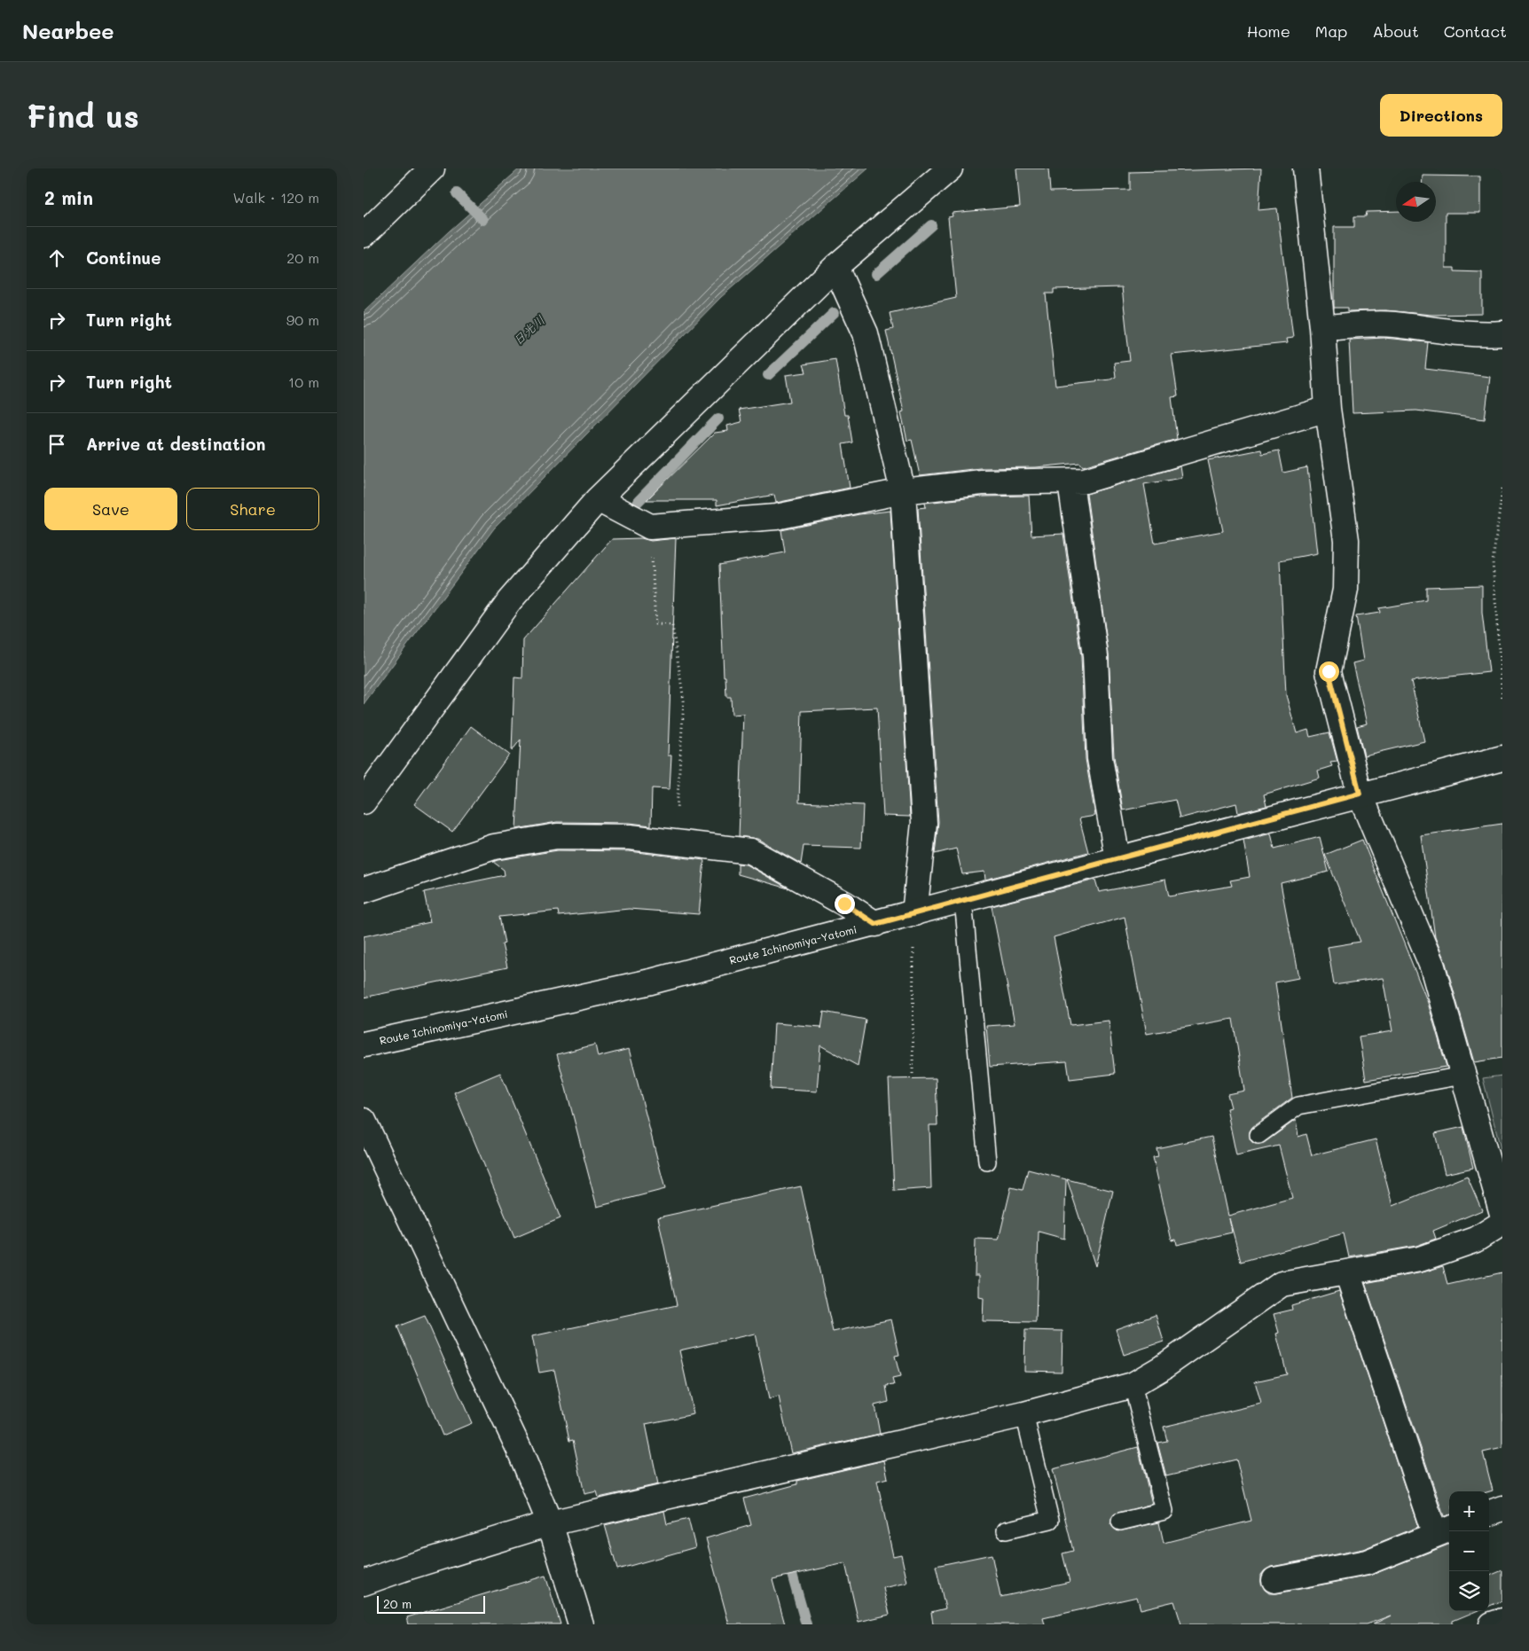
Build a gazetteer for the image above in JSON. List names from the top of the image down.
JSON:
{
  "streets": {
    "street": ["Route Ichinomiya-Yatomi"]
  },
  "water": ["日光川"],
  "scale_bar": "20 m",
  "north": "left",
  "page": {
    "header": "Nearbee",
    "nav": [
      "Home",
      "Map",
      "About",
      "Contact"
    ],
    "buttons": [
      "Directions",
      ["Save", "Share"]
    ],
    "title": "Find us",
    "heading": ["2 min", "Walk · 120 m"],
    "list": [
      ["Continue", "20 m"],
      ["Turn right", "90 m"],
      ["Turn right", "10 m"],
      "Arrive at destination"
    ],
    "map_buttons": ["+", "−"],
    "scale": "20 m"
  }
}
